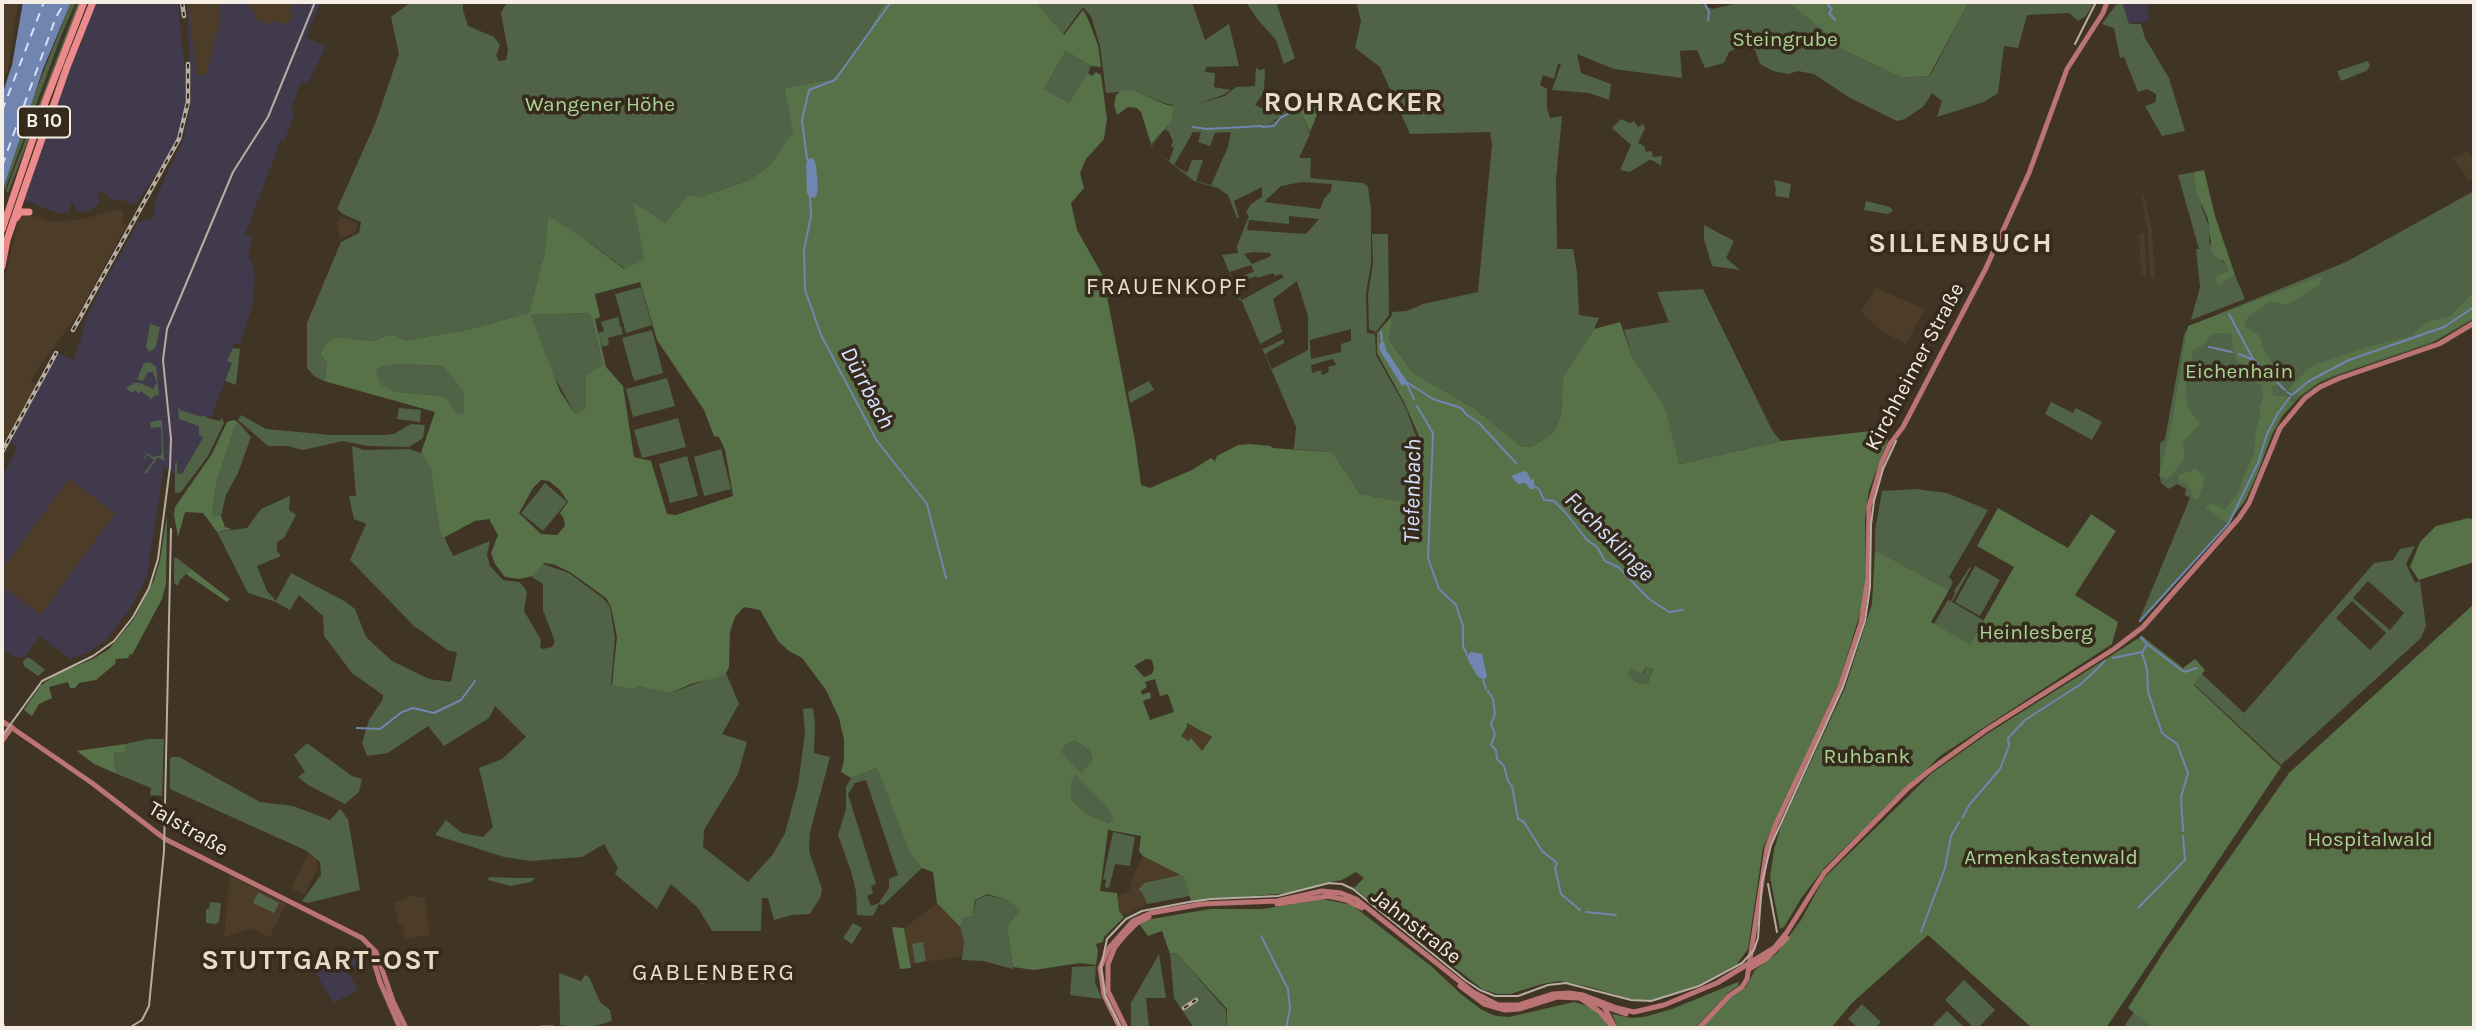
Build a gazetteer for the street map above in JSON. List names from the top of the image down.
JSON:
{
  "streets": {
    "highway": ["B 10"],
    "main road": ["Kirchheimer Straße", "Talstraße", "Jahnstraße"]
  },
  "crossings": [
    ["Kirchheimer Straße", "Jahnstraße"]
  ],
  "districts": [
    "ROHRACKER",
    "SILLENBUCH",
    "FRAUENKOPF",
    "STUTTGART-OST",
    "GABLENBERG"
  ],
  "water": ["Dürrbach", "Tiefenbach", "Fuchsklinge"],
  "parks": [
    "Steingrube",
    "Wangener Höhe",
    "Eichenhain",
    "Heinlesberg",
    "Ruhbank",
    "Hospitalwald",
    "Armenkastenwald"
  ]
}
